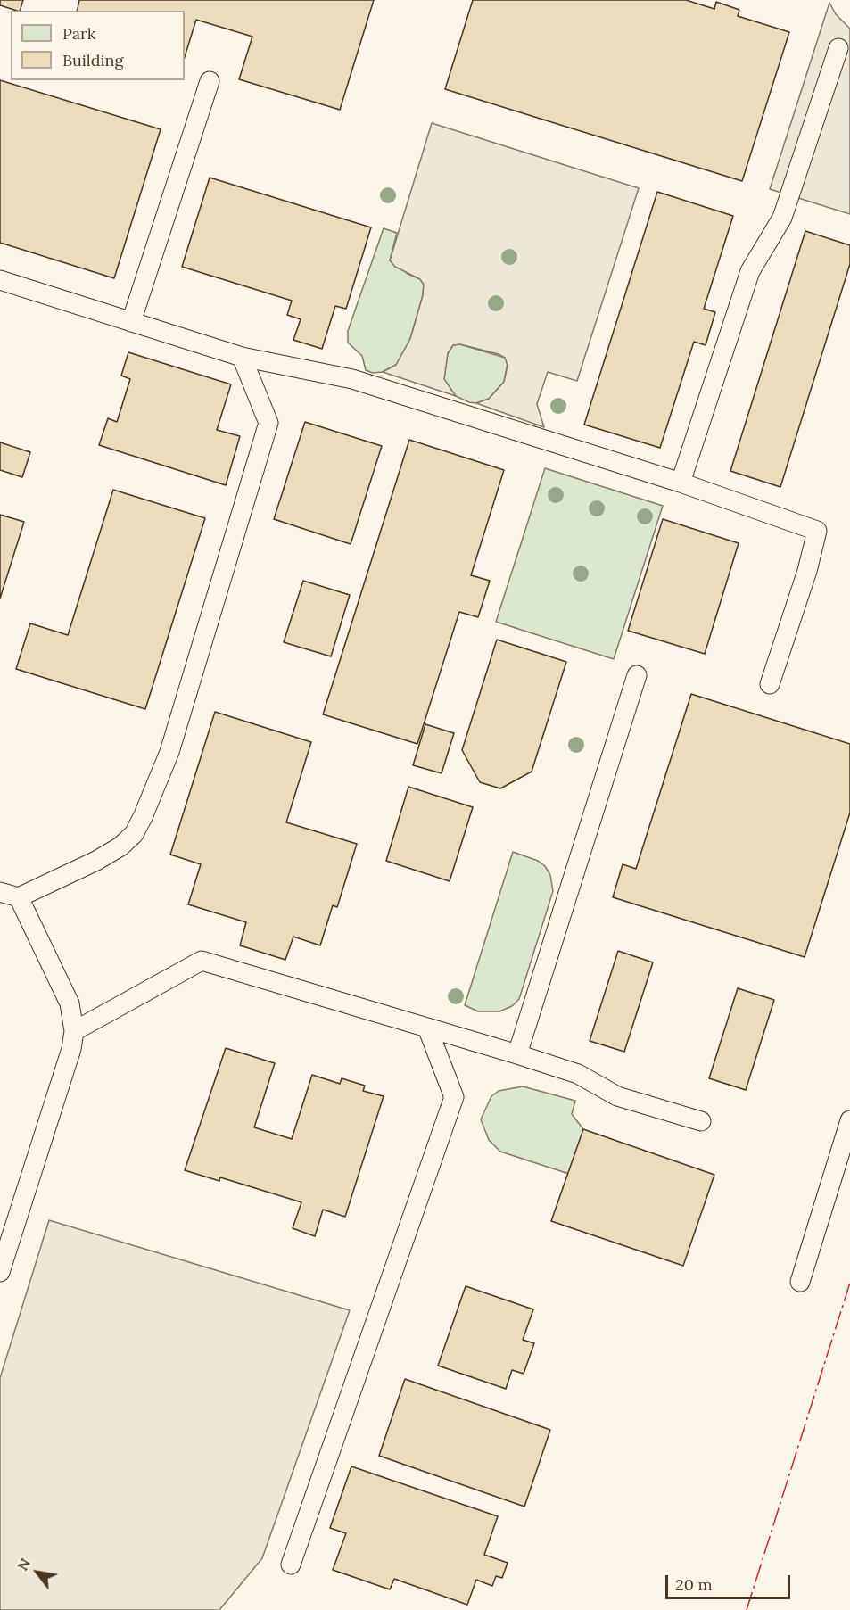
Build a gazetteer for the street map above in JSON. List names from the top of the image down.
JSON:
{
  "legend": ["Park", "Building"],
  "scale_bar": "20 m",
  "north": "top left"
}
